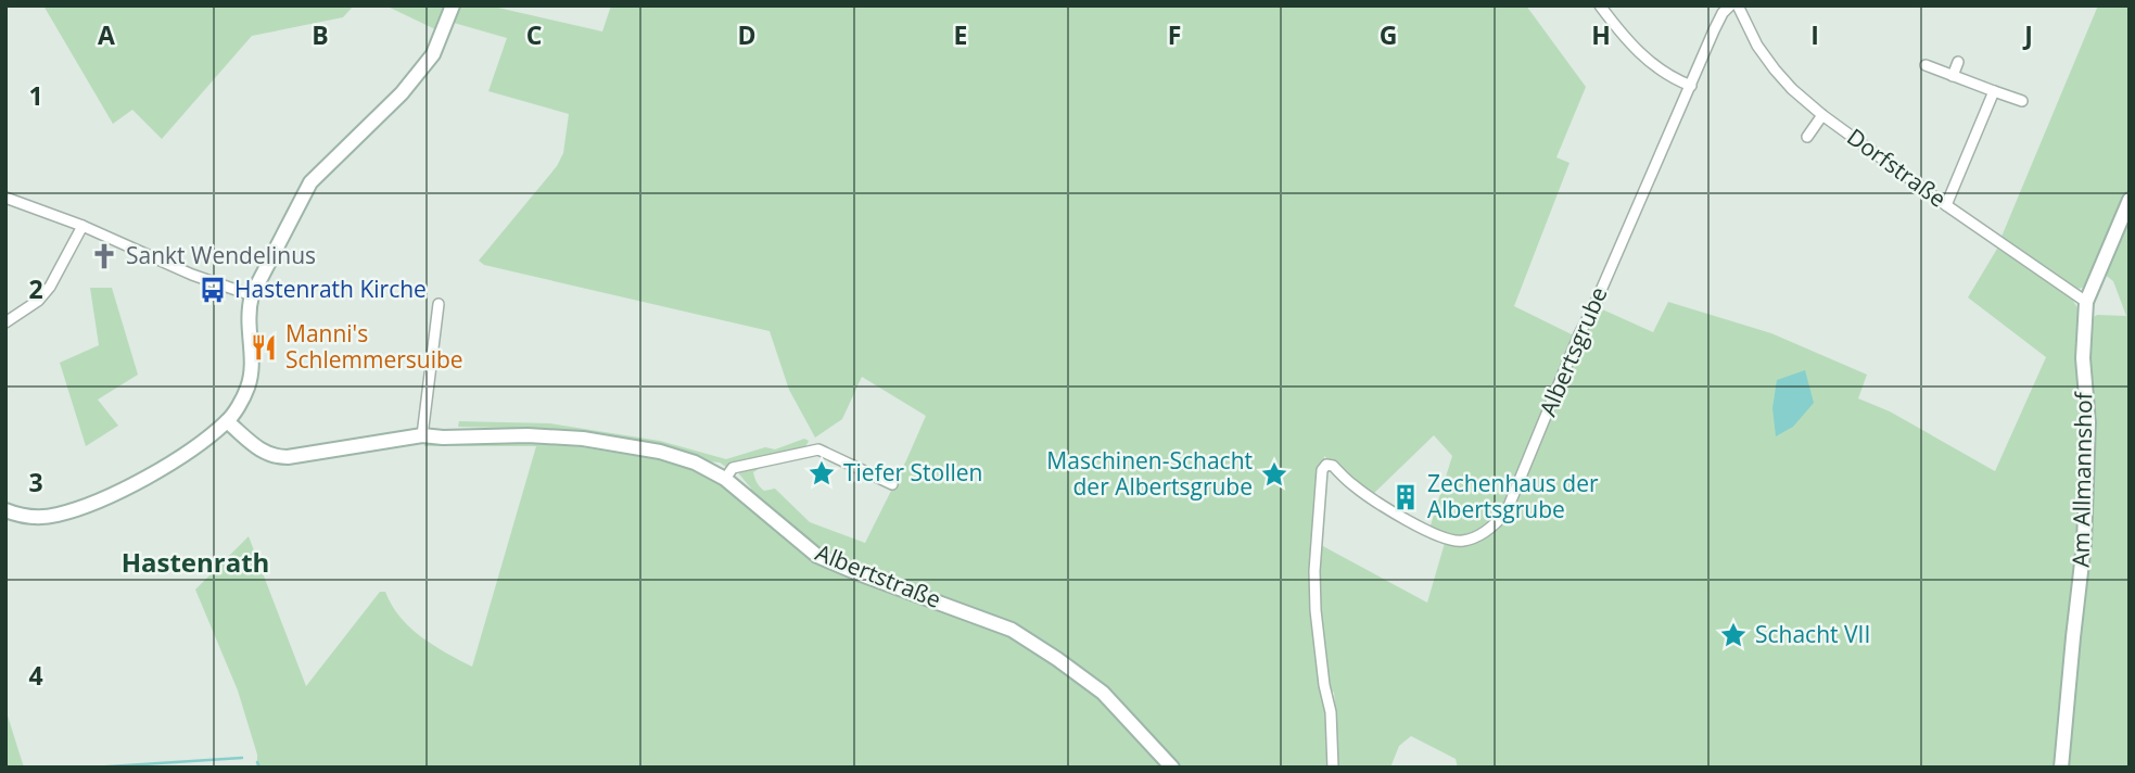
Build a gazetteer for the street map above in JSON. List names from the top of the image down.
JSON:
{
  "streets": {
    "main road": ["Am Allmannshof", "Albertstraße"],
    "street": ["Dorfstraße", "Albertsgrube"]
  },
  "crossings": [
    ["Dorfstraße", "Am Allmannshof"]
  ],
  "districts": ["Hastenrath"],
  "places": {
    "church": ["Sankt Wendelinus"],
    "bus stop": ["Hastenrath Kirche"],
    "restaurant": ["Manni's Schlemmersuibe"],
    "place": ["Tiefer Stollen", "Maschinen-Schacht der Albertsgrube", "Schacht VII"],
    "building": ["Zechenhaus der Albertsgrube"]
  },
  "grid": {
    "columns": [
      "A",
      "B",
      "C",
      "D",
      "E",
      "F",
      "G",
      "H",
      "I",
      "J"
    ],
    "rows": [
      "1",
      "2",
      "3",
      "4"
    ]
  }
}
